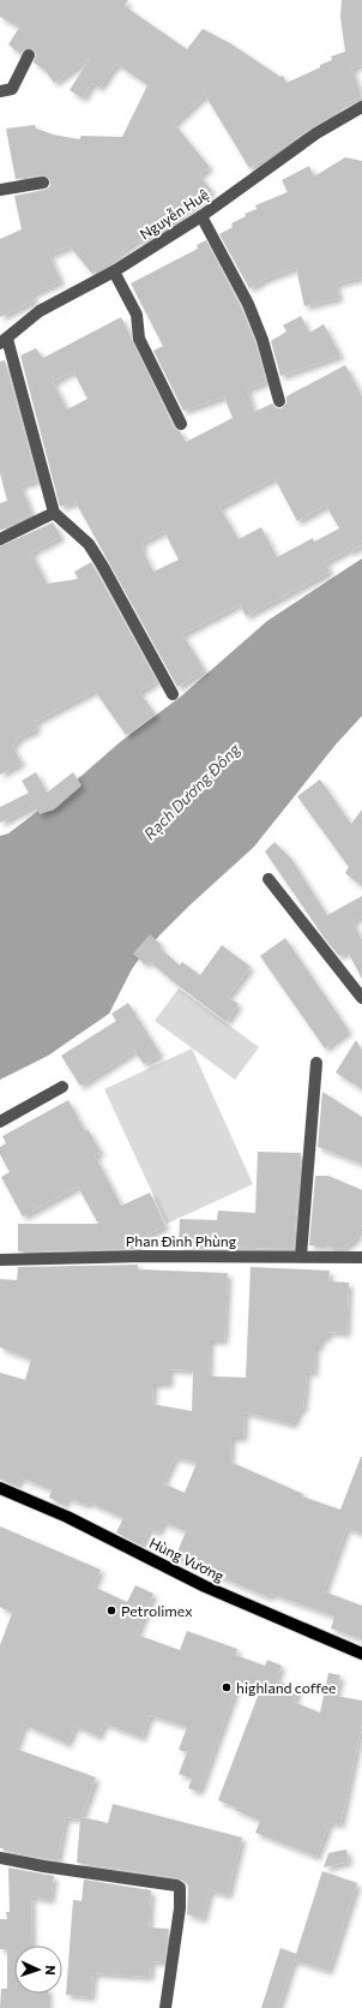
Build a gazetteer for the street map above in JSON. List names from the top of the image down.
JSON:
{
  "streets": {
    "main road": ["Hùng Vương"],
    "street": ["Nguyễn Huệ", "Phan Đình Phùng"]
  },
  "water": ["Rạch Dương Đông"],
  "places": ["Petrolimex", "highland coffee"],
  "north": "right"
}
